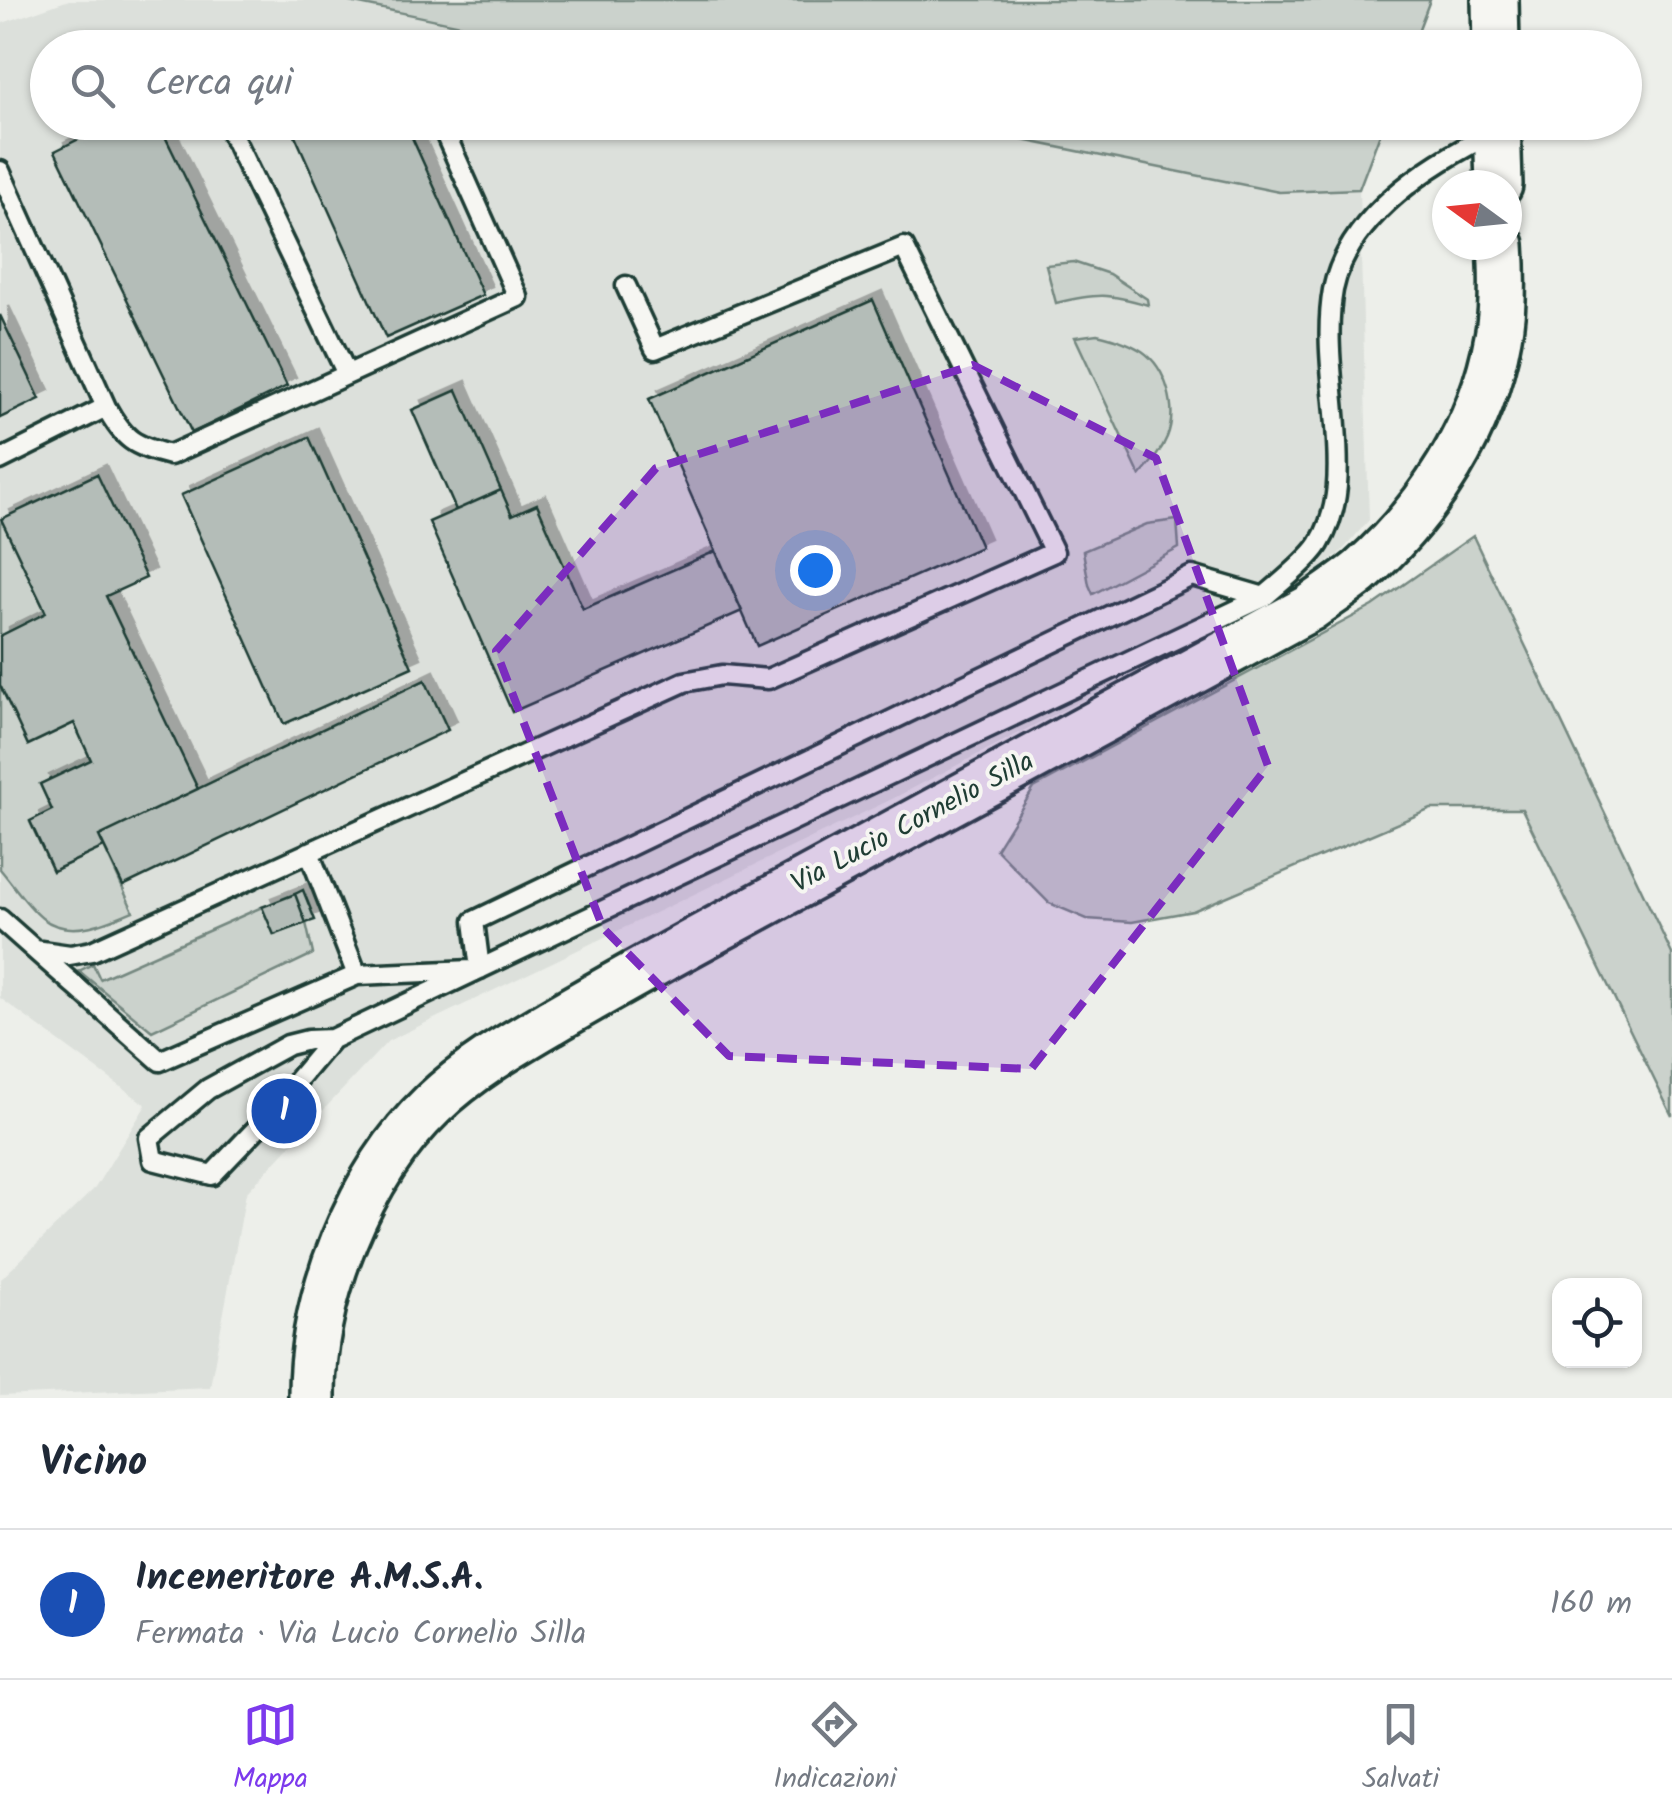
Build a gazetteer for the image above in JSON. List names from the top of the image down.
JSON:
{
  "streets": {
    "street": ["Via Lucio Cornelio Silla"]
  },
  "north": "left",
  "page": {
    "search": "Cerca qui",
    "pins": "1",
    "heading": "Vicino",
    "list": [
      {
        "mark": "1",
        "name": "Inceneritore A.M.S.A.",
        "note": "Fermata · Via Lucio Cornelio Silla",
        "value": "160 m"
      }
    ],
    "nav": ["Mappa", "Indicazioni", "Salvati"]
  }
}
